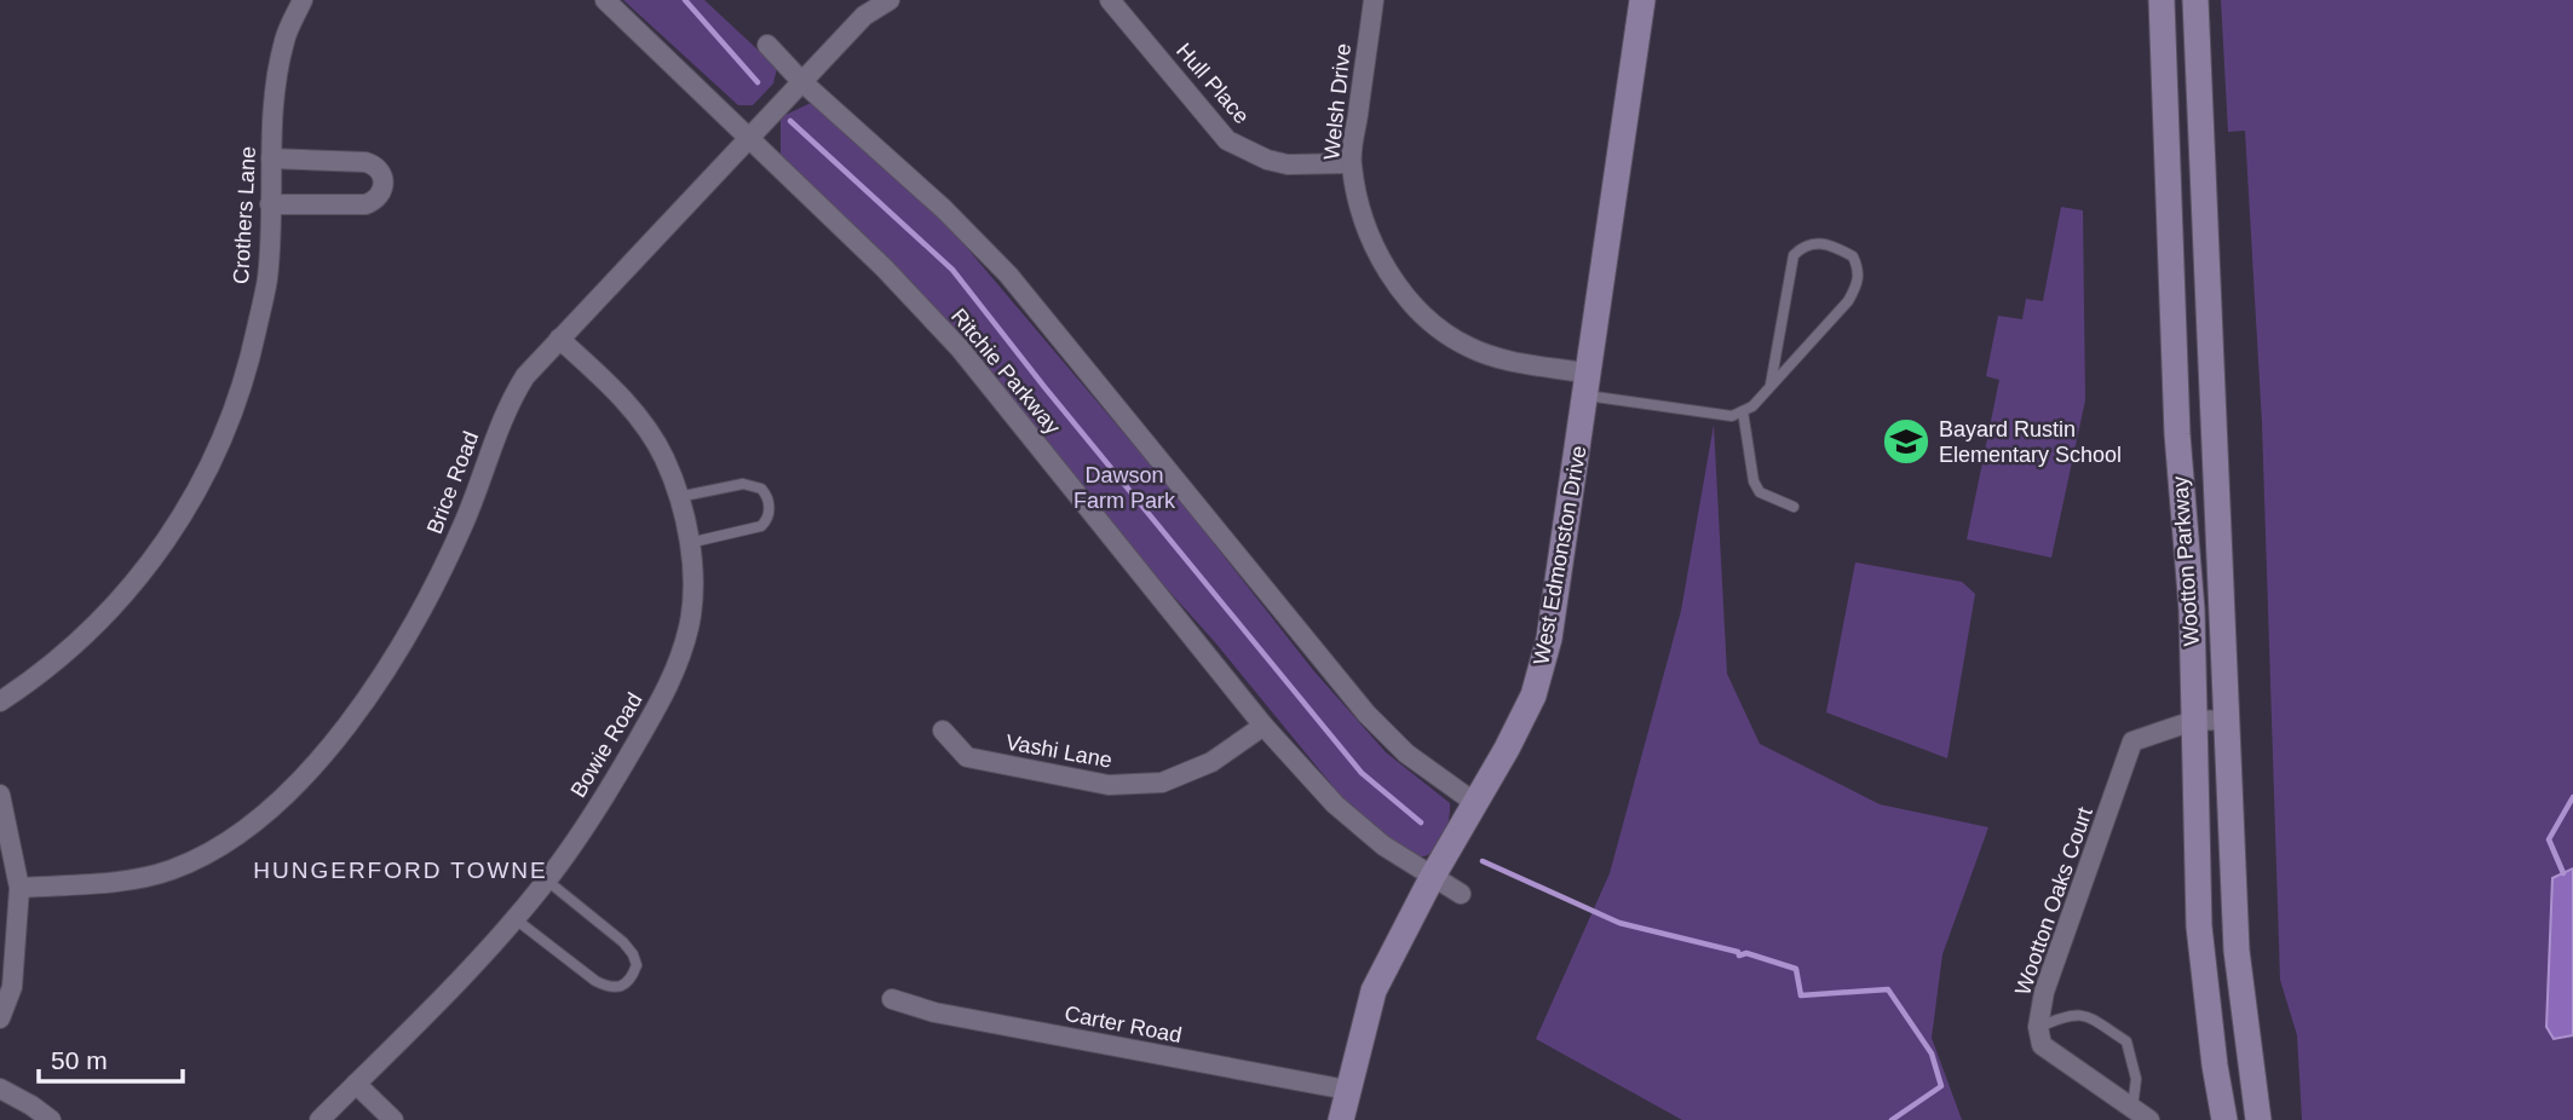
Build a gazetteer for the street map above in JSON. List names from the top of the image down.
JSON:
{
  "streets": {
    "main road": ["West Edmonston Drive", "Wootton Parkway"],
    "street": [
      "Hull Place",
      "Welsh Drive",
      "Crothers Lane",
      "Ritchie Parkway",
      "Brice Road",
      "Bowie Road",
      "Vashi Lane",
      "Wootton Oaks Court",
      "Carter Road"
    ]
  },
  "crossings": [
    ["Hull Place", "Welsh Drive"],
    ["Welsh Drive", "West Edmonston Drive"],
    ["Ritchie Parkway", "Brice Road"],
    ["Ritchie Parkway", "West Edmonston Drive"],
    ["Ritchie Parkway", "Vashi Lane"],
    ["Brice Road", "Bowie Road"],
    ["West Edmonston Drive", "Carter Road"],
    ["Wootton Parkway", "Wootton Oaks Court"]
  ],
  "districts": ["HUNGERFORD TOWNE"],
  "parks": ["Dawson Farm Park"],
  "places": {
    "school or university": ["Bayard Rustin Elementary School"]
  },
  "scale_bar": "50 m"
}
